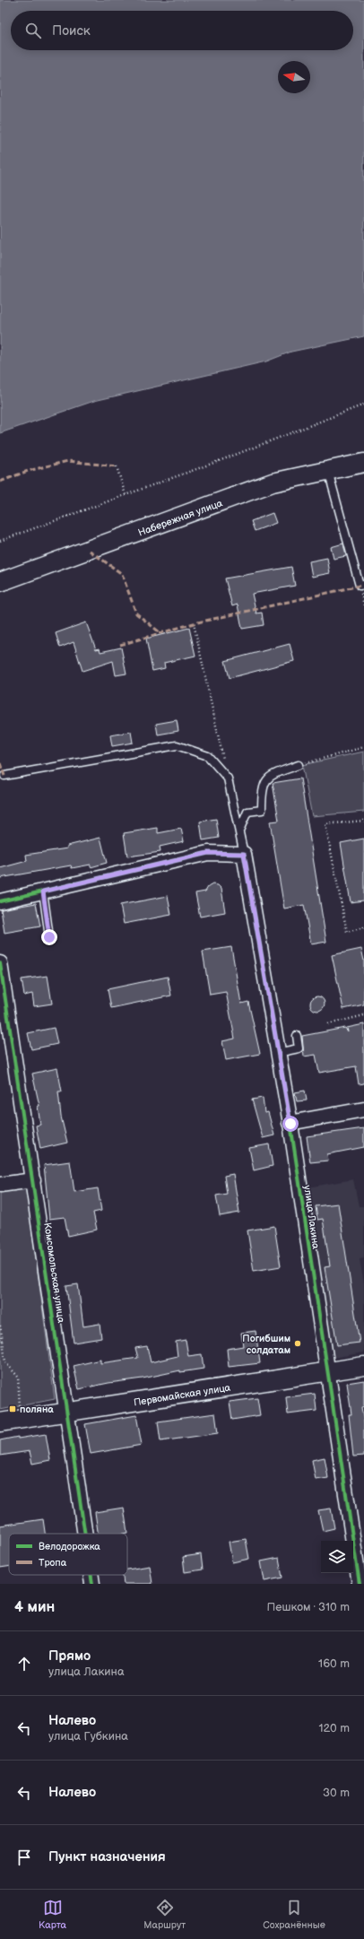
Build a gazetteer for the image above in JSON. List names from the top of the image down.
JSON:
{
  "streets": {
    "street": [
      "Набережная улица",
      "улица Лакина",
      "Комсомольская улица",
      "Первомайская улица"
    ]
  },
  "crossings": [
    ["улица Лакина", "Первомайская улица"],
    ["Комсомольская улица", "Первомайская улица"]
  ],
  "places": {
    "other": ["Погибшим солдатам"],
    "transit": ["поляна"]
  },
  "legend": ["Велодорожка", "Тропа"],
  "north": "left",
  "page": {
    "search": "Поиск",
    "heading": ["4 мин", "Пешком · 310 m"],
    "list": [
      ["Прямо", "улица Лакина", "160 m"],
      ["Налево", "улица Губкина", "120 m"],
      ["Налево", "30 m"],
      "Пункт назначения"
    ],
    "nav": ["Карта", "Маршрут", "Сохранённые"]
  }
}
